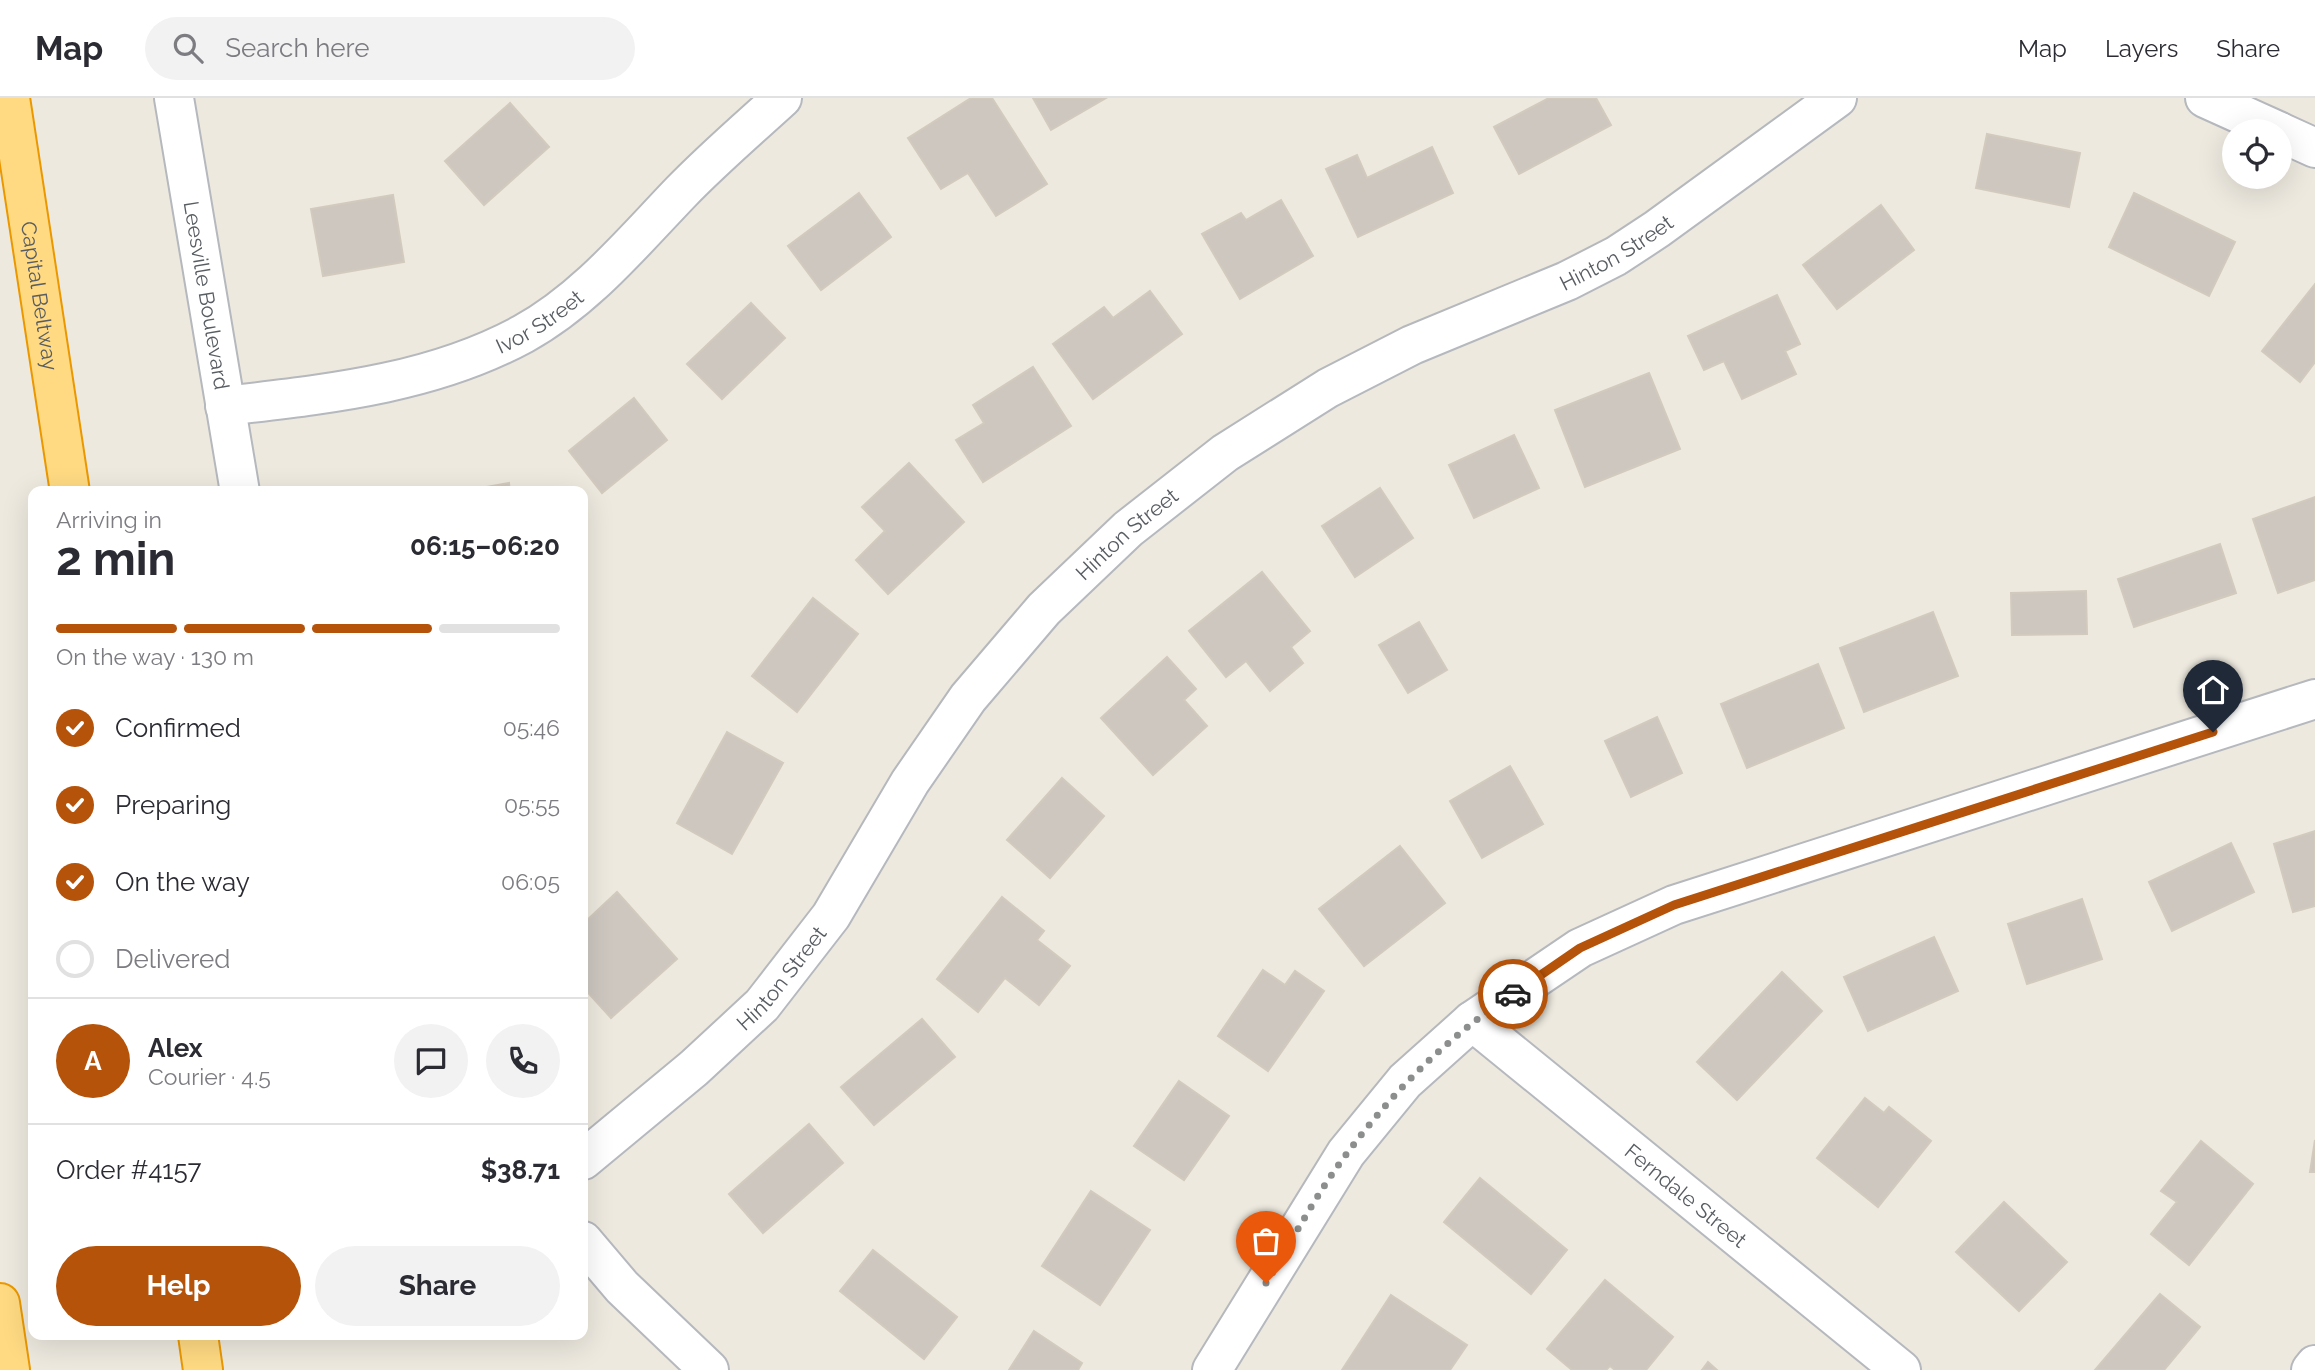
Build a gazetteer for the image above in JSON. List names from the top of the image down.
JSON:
{
  "streets": {
    "highway": ["Capital Beltway"],
    "street": [
      "Hinton Street",
      "Leesville Boulevard",
      "Ivor Street",
      "Ferndale Street"
    ]
  },
  "crossings": [
    ["Leesville Boulevard", "Ivor Street"]
  ],
  "page": {
    "header": "Map",
    "search": "Search here",
    "nav": ["Map", "Layers", "Share"],
    "heading": ["2 min", "Arriving in", "06:15–06:20"],
    "panel": [
      "Alex",
      "Courier · 4.5",
      "Order #4157",
      "$38.71"
    ],
    "bar": "On the way · 130 m",
    "list": [
      ["Confirmed", "05:46"],
      ["Preparing", "05:55"],
      ["On the way", "06:05"],
      "Delivered"
    ],
    "round": "A",
    "buttons": ["Help", "Share"]
  }
}
